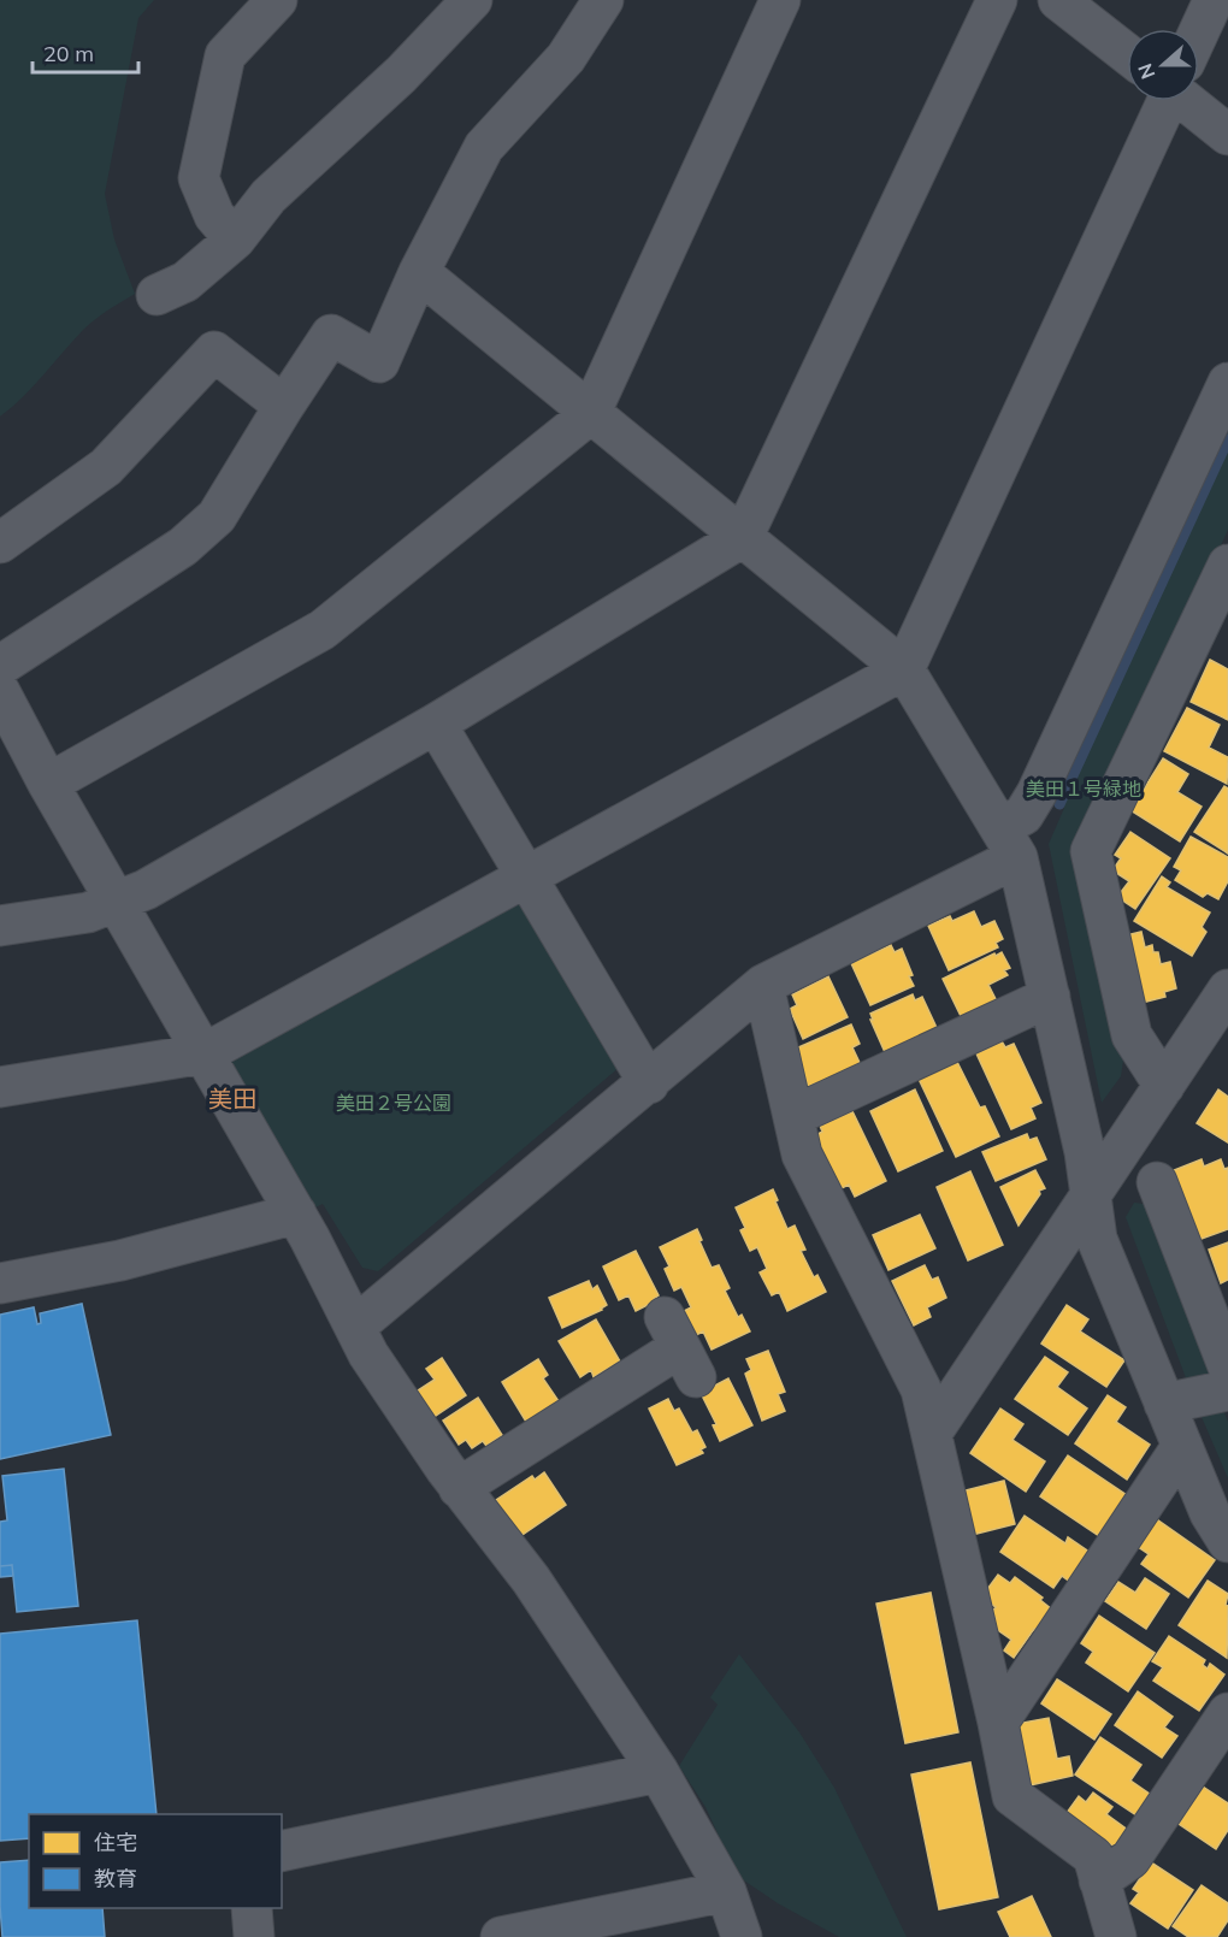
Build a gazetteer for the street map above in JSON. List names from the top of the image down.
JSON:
{
  "districts": ["美田"],
  "parks": ["美田１号緑地", "美田２号公園"],
  "legend": ["住宅", "教育"],
  "scale_bar": "20 m",
  "north": "left"
}
